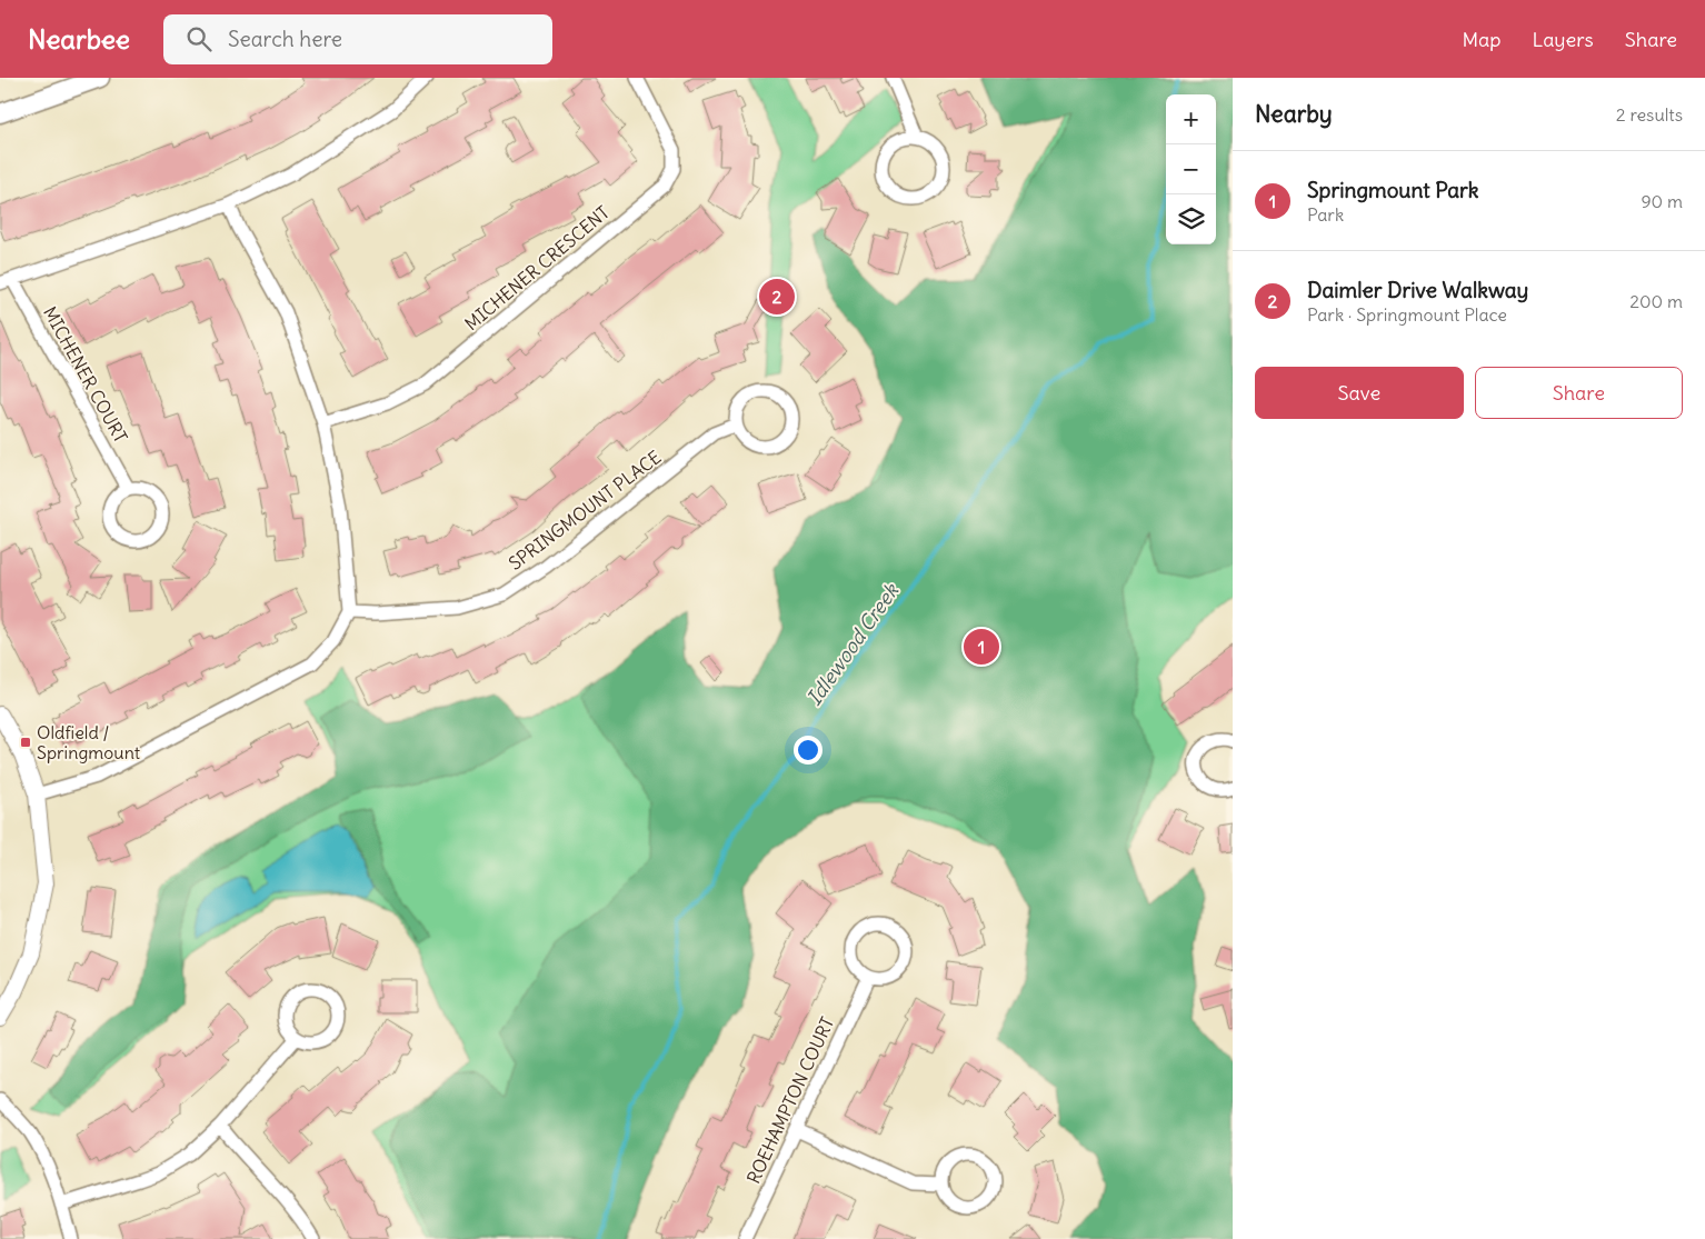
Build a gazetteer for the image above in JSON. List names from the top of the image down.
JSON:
{
  "streets": {
    "street": [
      "MICHENER CRESCENT",
      "MICHENER COURT",
      "SPRINGMOUNT PLACE",
      "ROEHAMPTON COURT"
    ]
  },
  "water": ["Idlewood Creek"],
  "places": {
    "transit": ["Oldfield / Springmount"]
  },
  "page": {
    "header": "Nearbee",
    "search": "Search here",
    "nav": ["Map", "Layers", "Share"],
    "heading": ["Nearby", "2 results"],
    "map_buttons": ["+", "−"],
    "list": [
      {
        "mark": "1",
        "name": "Springmount Park",
        "note": "Park",
        "value": "90 m"
      },
      {
        "mark": "2",
        "name": "Daimler Drive Walkway",
        "note": "Park · Springmount Place",
        "value": "200 m"
      }
    ],
    "pins": ["2", "1"],
    "buttons": ["Save", "Share"]
  }
}
